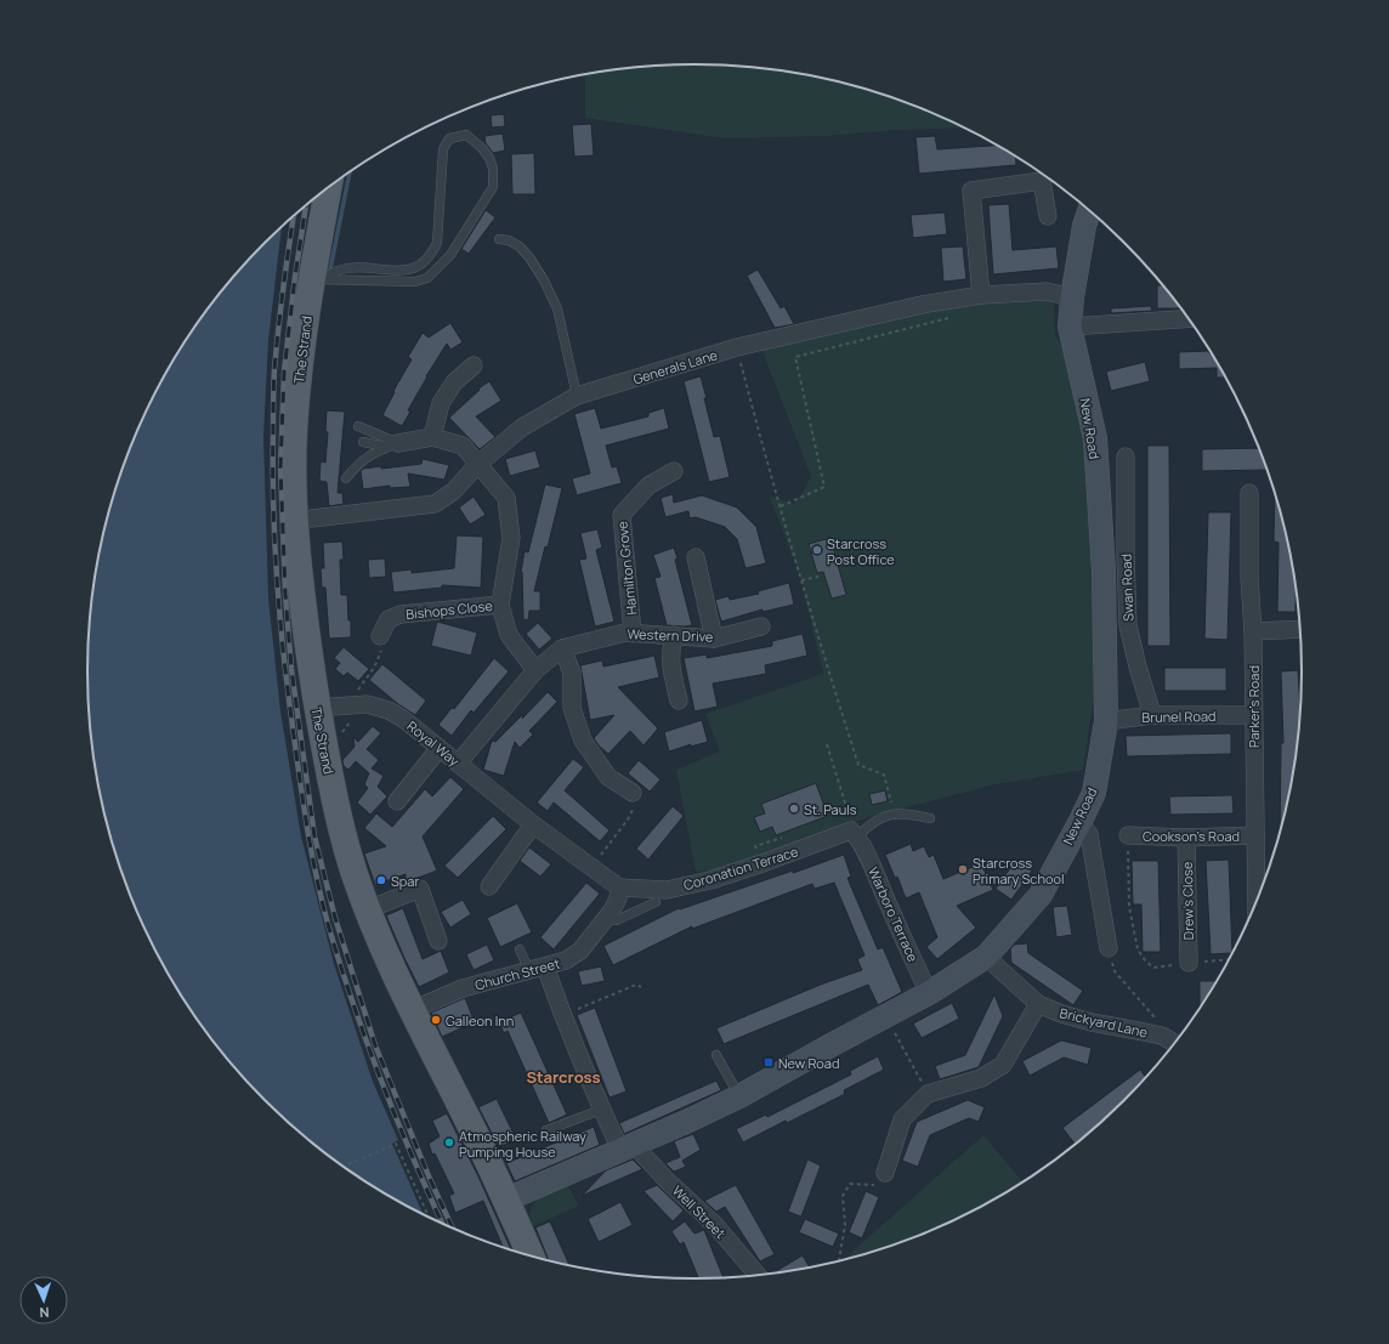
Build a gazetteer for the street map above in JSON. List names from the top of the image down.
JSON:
{
  "streets": {
    "main road": ["The Strand"],
    "street": [
      "Generals Lane",
      "New Road",
      "Hamilton Grove",
      "Swan Road",
      "Bishops Close",
      "Western Drive",
      "Parker's Road",
      "Brunel Road",
      "Royal Way",
      "Cookson's Road",
      "Coronation Terrace",
      "Drew's Close",
      "Warboro Terrace",
      "Church Street",
      "Brickyard Lane",
      "Well Street"
    ]
  },
  "crossings": [
    ["The Strand", "New Road"],
    ["The Strand", "Royal Way"],
    ["The Strand", "Church Street"],
    ["Generals Lane", "New Road"],
    ["New Road", "Brunel Road"],
    ["New Road", "Warboro Terrace"],
    ["New Road", "Brickyard Lane"],
    ["New Road", "Well Street"],
    ["Hamilton Grove", "Western Drive"],
    ["Swan Road", "Brunel Road"],
    ["Western Drive", "Royal Way"],
    ["Parker's Road", "Brunel Road"],
    ["Parker's Road", "Cookson's Road"],
    ["Royal Way", "Coronation Terrace"],
    ["Royal Way", "Church Street"],
    ["Cookson's Road", "Drew's Close"],
    ["Coronation Terrace", "Warboro Terrace"],
    ["Coronation Terrace", "Church Street"],
    ["Church Street", "Well Street"]
  ],
  "districts": ["Starcross"],
  "places": {
    "other": [
      "Starcross Post Office",
      "St. Pauls",
      "Starcross Primary School",
      "Spar",
      "Galleon Inn",
      "Atmospheric Railway Pumping House"
    ],
    "transit": ["New Road"]
  },
  "north": "bottom"
}
